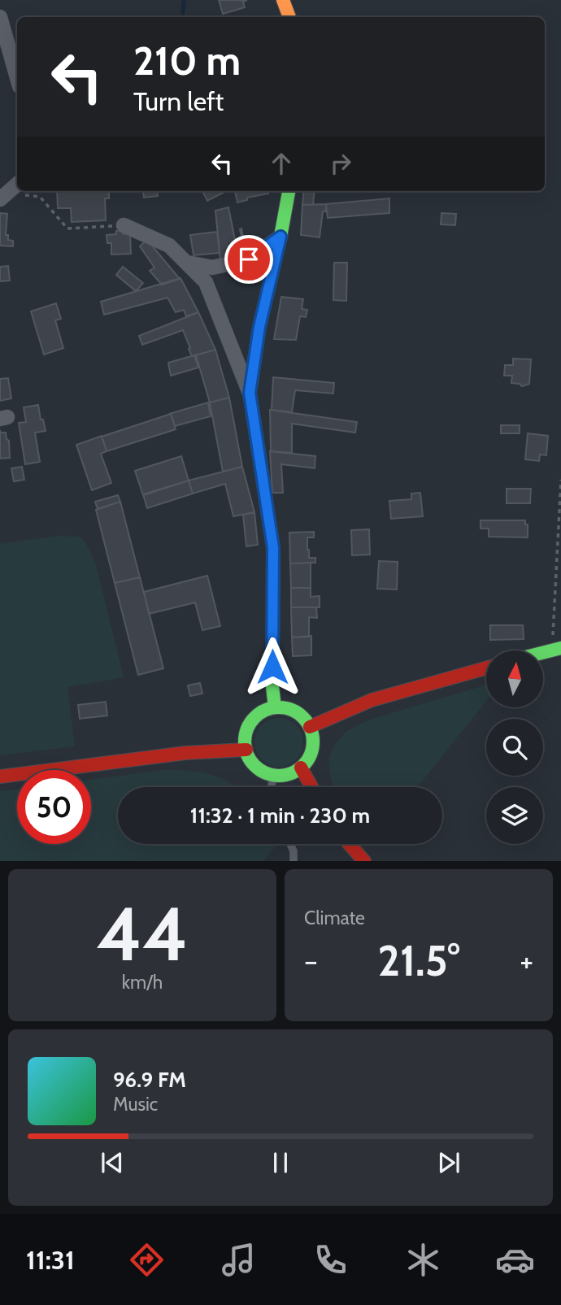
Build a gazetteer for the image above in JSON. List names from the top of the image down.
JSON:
{
  "north": "top",
  "page": {
    "turn": ["210 m", "Turn left"],
    "limit": "50",
    "trip": "11:32 · 1 min · 230 m",
    "tile": [
      ["44", "km/h"],
      "Climate"
    ],
    "heat": ["−", "21.5°", "+"],
    "song": ["96.9 FM", "Music"],
    "tabs": "11:31"
  }
}
